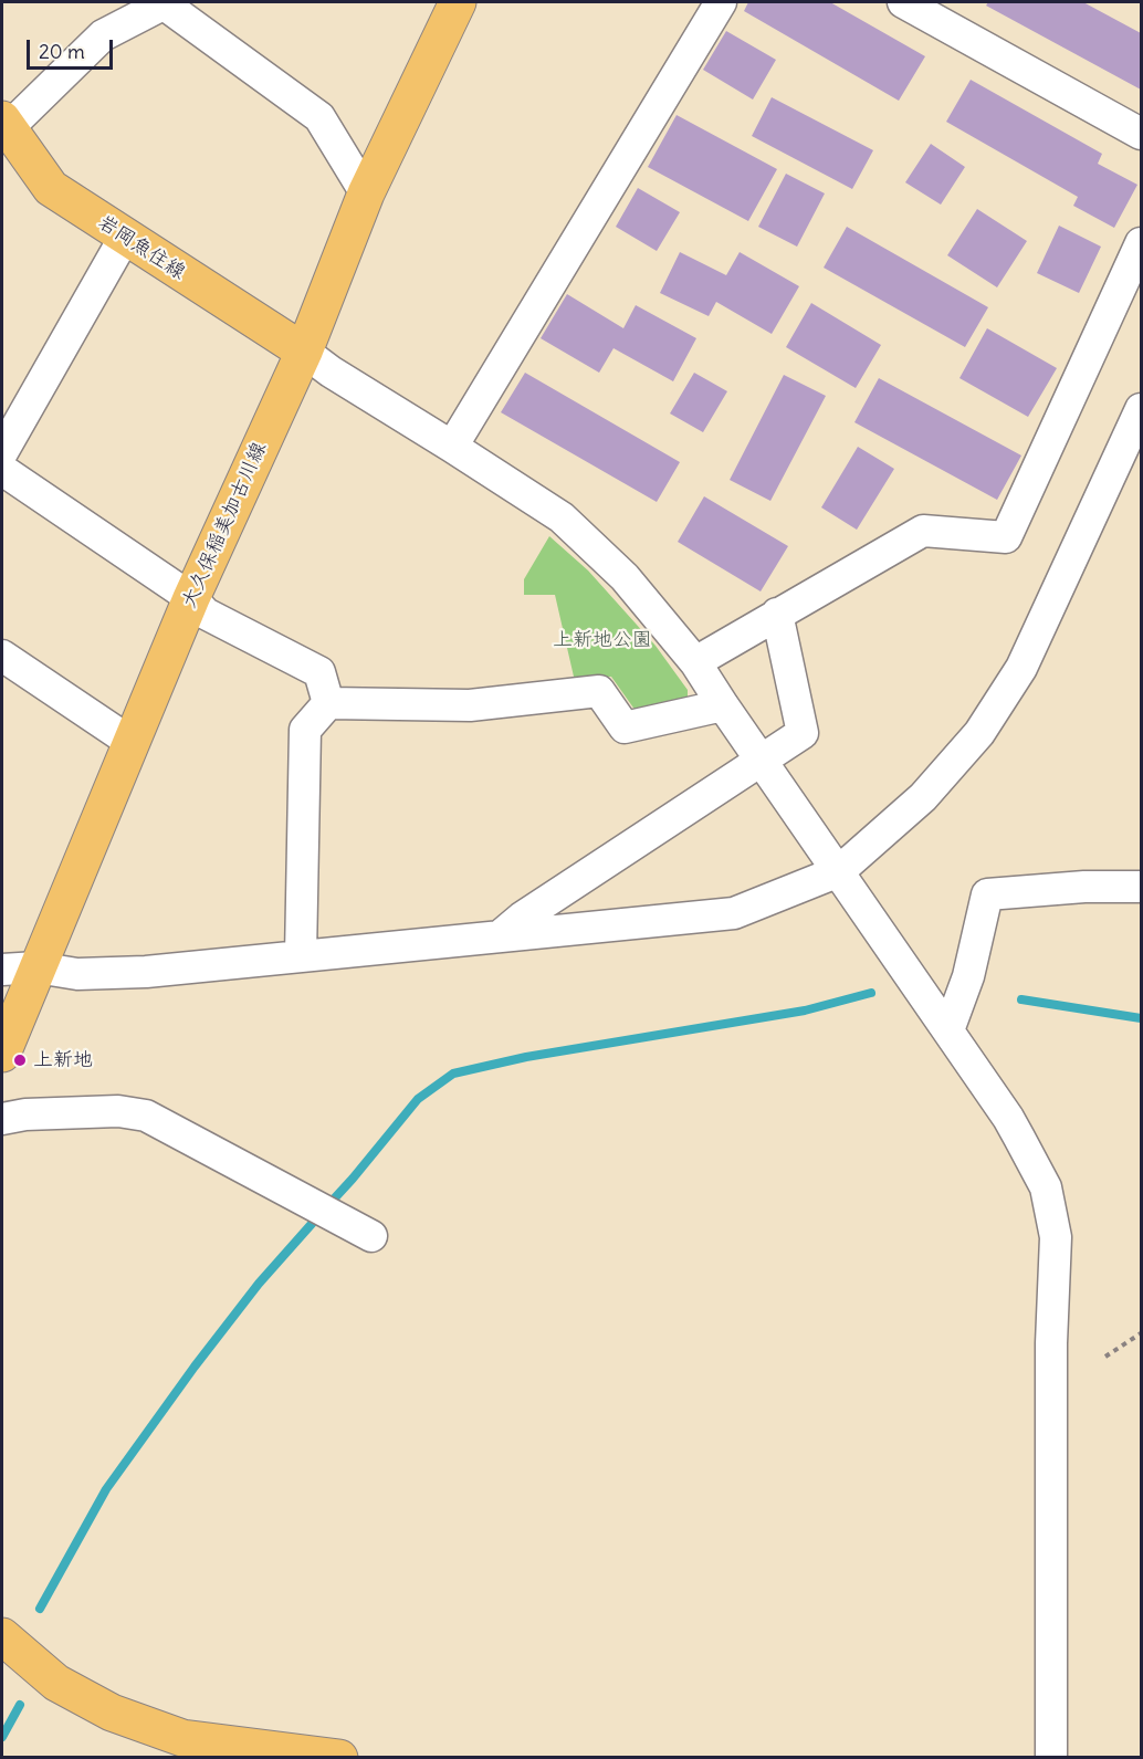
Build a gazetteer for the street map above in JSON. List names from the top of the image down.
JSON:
{
  "streets": {
    "main road": ["岩岡魚住線", "大久保稲美加古川線"]
  },
  "crossings": [
    ["岩岡魚住線", "大久保稲美加古川線"]
  ],
  "parks": ["上新地公園"],
  "places": ["上新地"],
  "scale_bar": "20 m"
}
